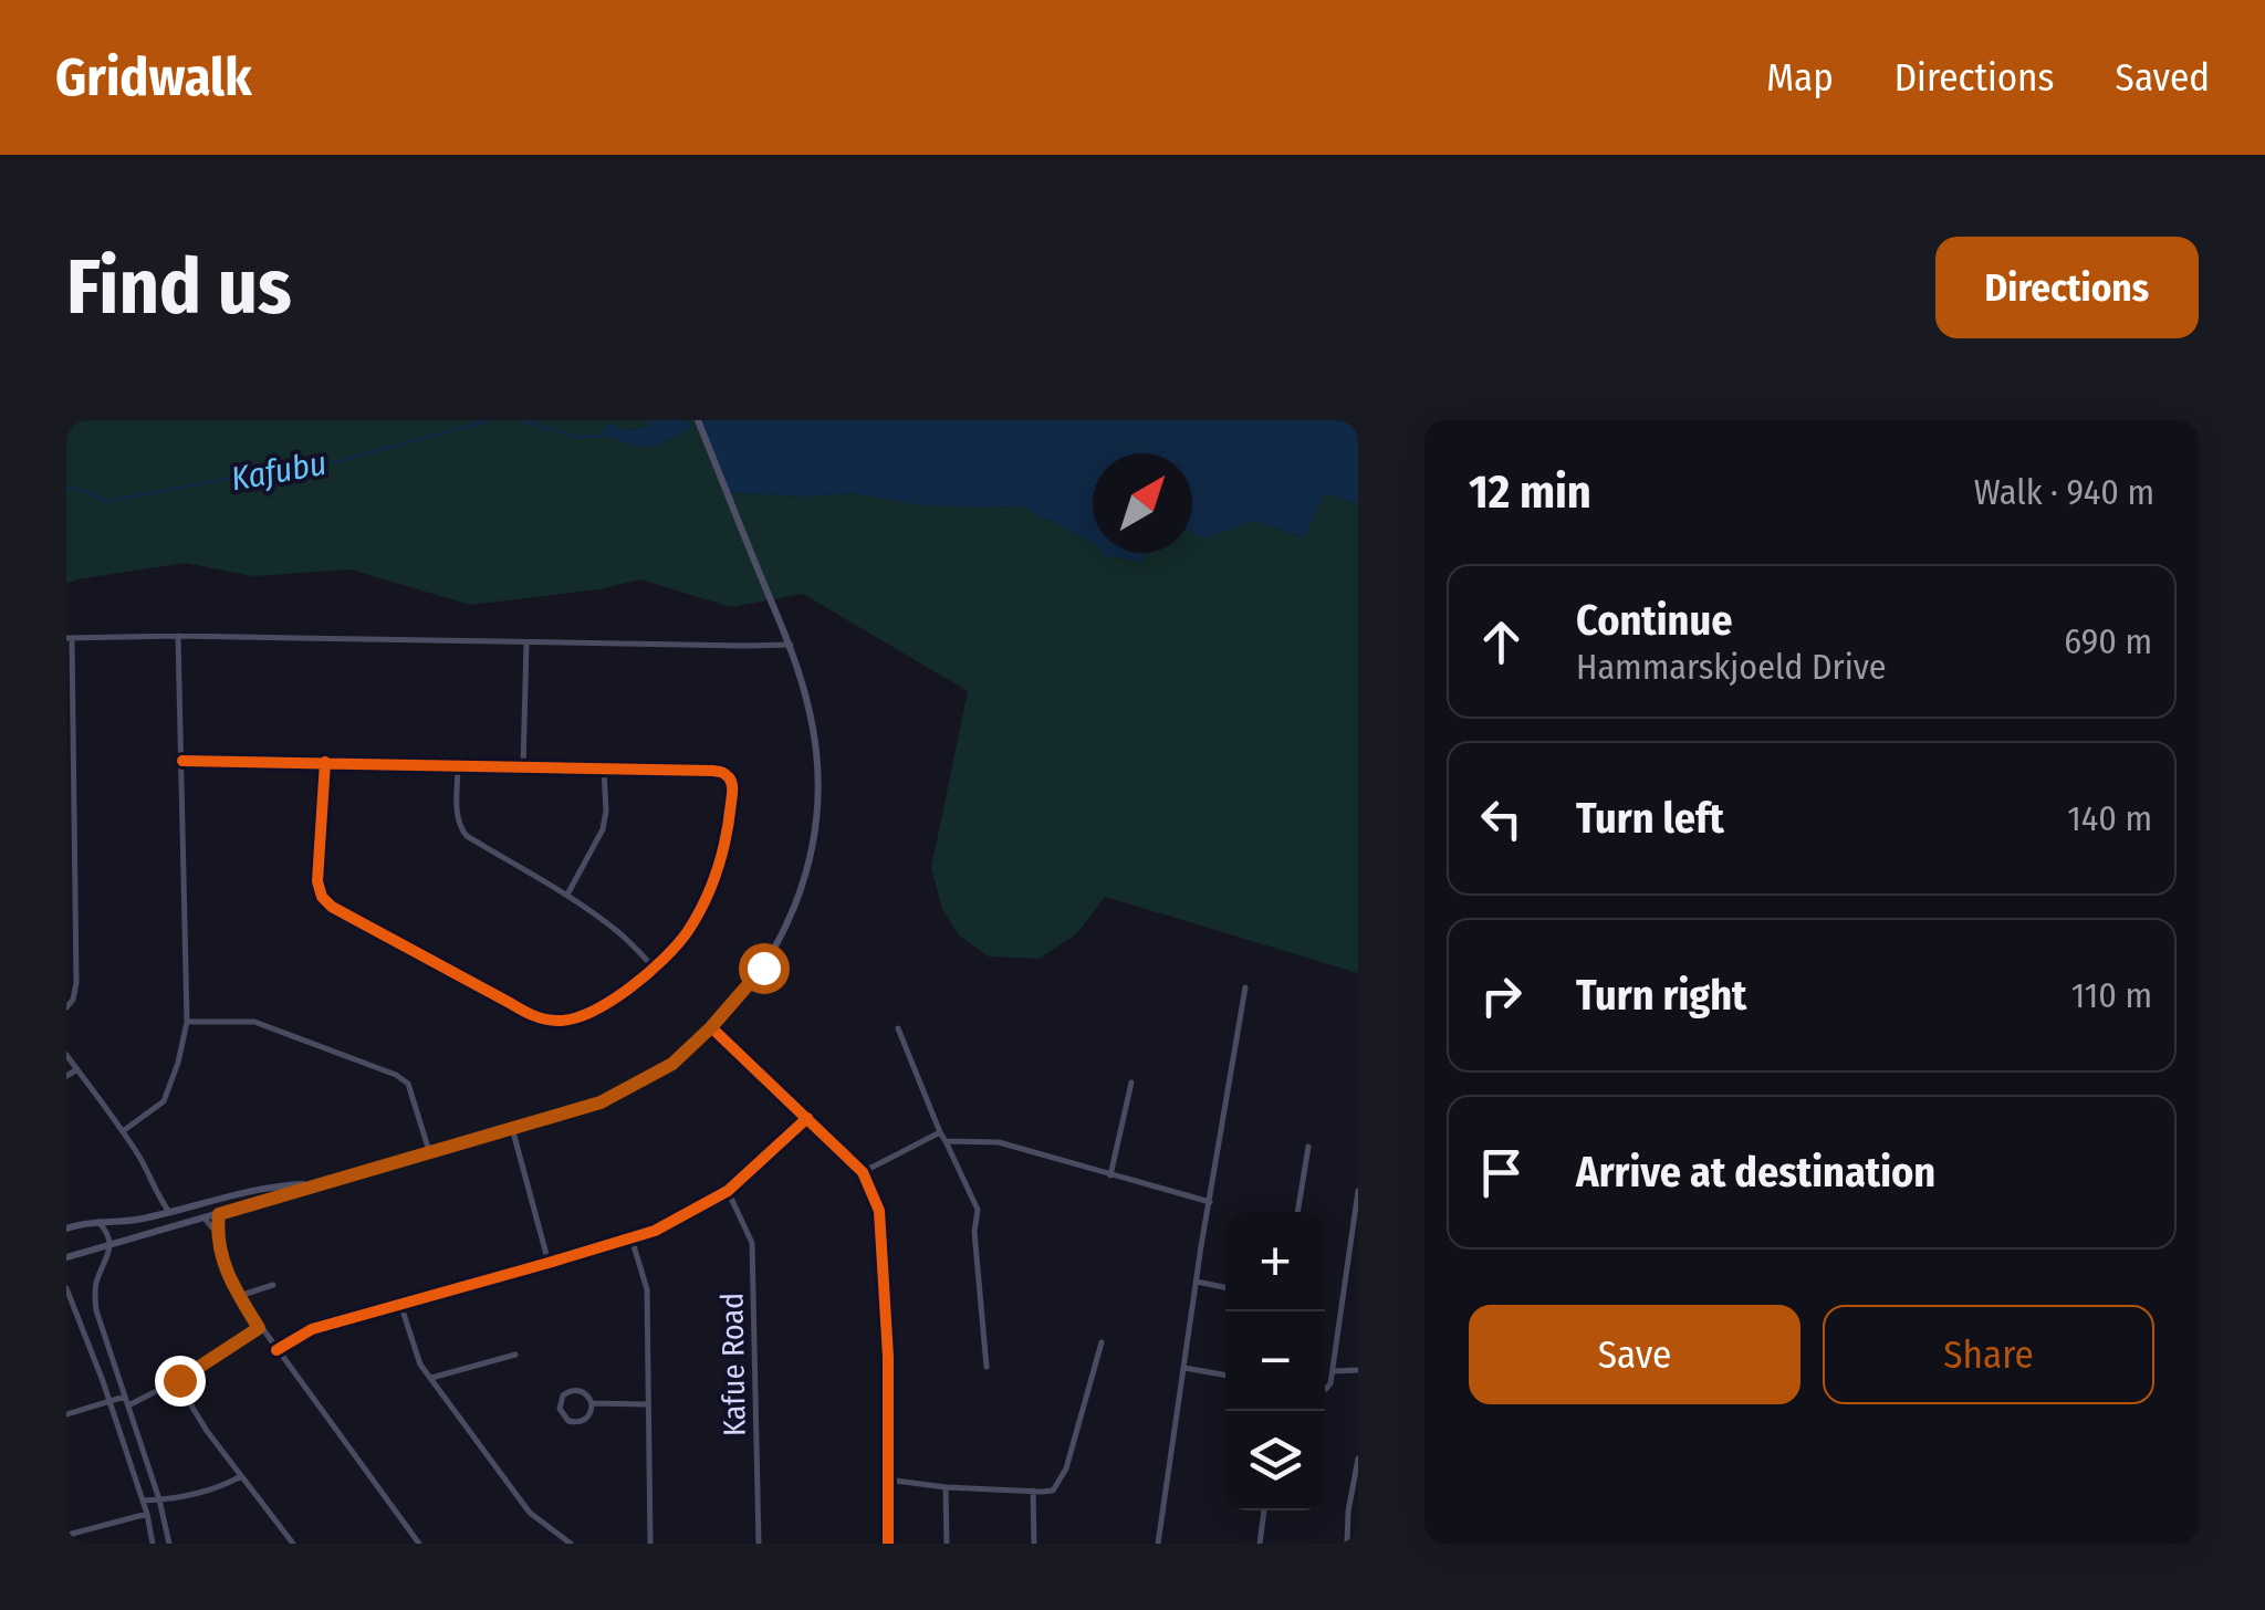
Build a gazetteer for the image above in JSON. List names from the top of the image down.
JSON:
{
  "streets": {
    "street": ["Kafue Road"]
  },
  "water": ["Kafubu"],
  "north": "top right",
  "page": {
    "header": "Gridwalk",
    "nav": ["Map", "Directions", "Saved"],
    "buttons": [
      "Directions",
      ["Save", "Share"]
    ],
    "title": "Find us",
    "heading": ["12 min", "Walk · 940 m"],
    "list": [
      ["Continue", "Hammarskjoeld Drive", "690 m"],
      ["Turn left", "140 m"],
      ["Turn right", "110 m"],
      "Arrive at destination"
    ],
    "map_buttons": ["+", "−"]
  }
}
